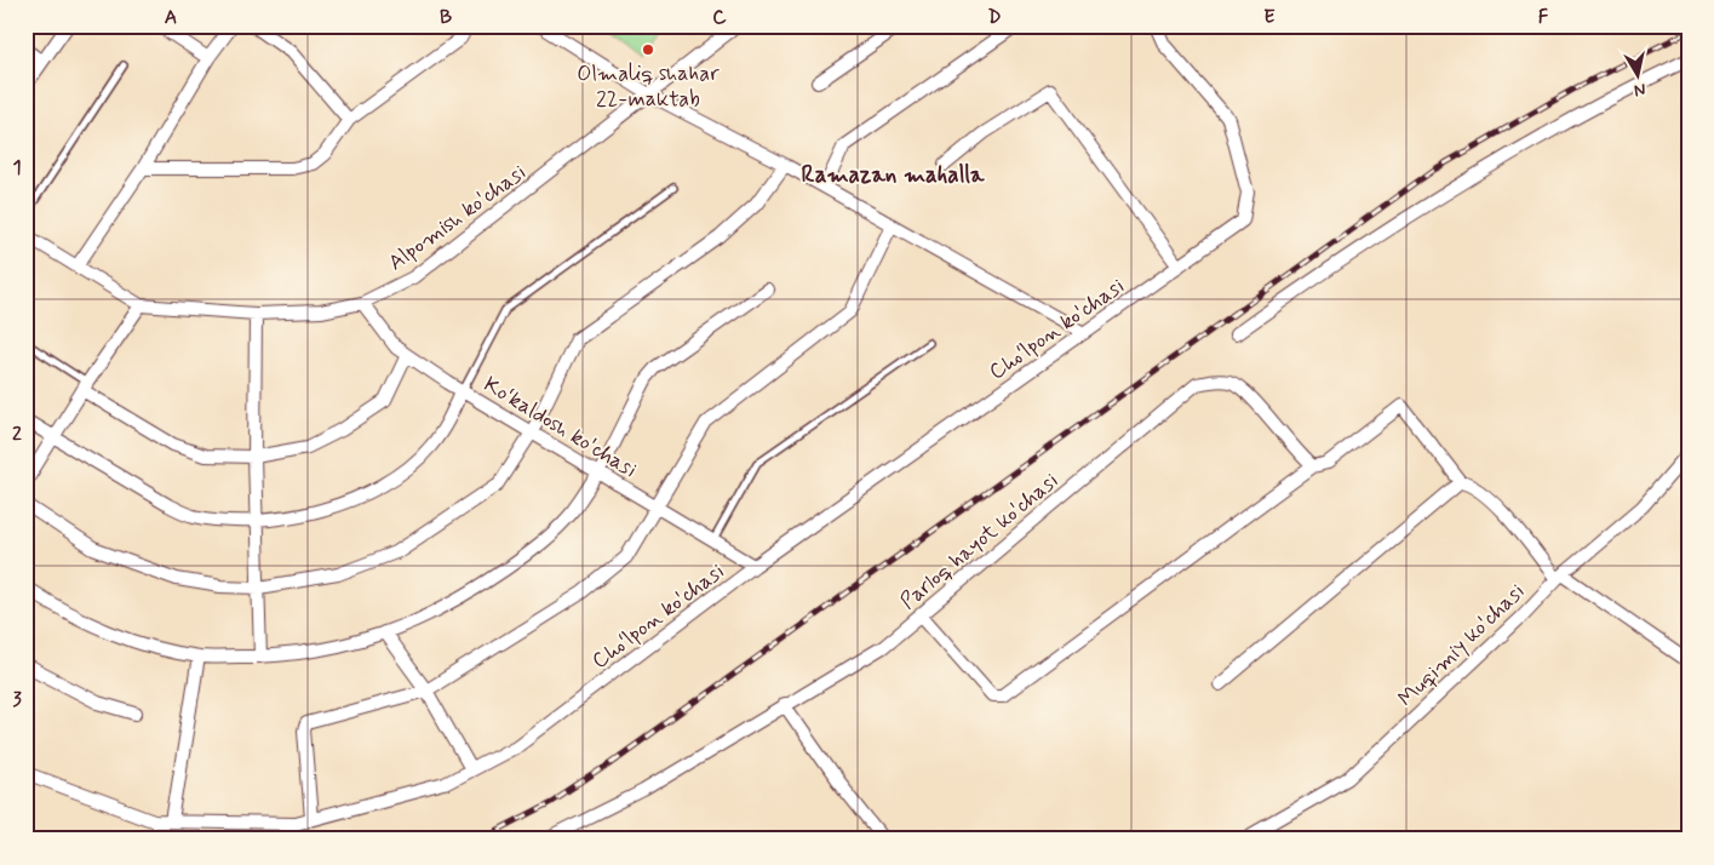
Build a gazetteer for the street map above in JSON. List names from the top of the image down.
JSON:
{
  "streets": {
    "street": [
      "Alpomish ko'chasi",
      "Cho‘lpon ko'chasi",
      "Ko‘kaldosh ko'chasi",
      "Parloq hayot ko'chasi",
      "Muqimiy ko'chasi"
    ]
  },
  "crossings": [
    ["Alpomish ko'chasi", "Ko‘kaldosh ko'chasi"],
    ["Cho‘lpon ko'chasi", "Ko‘kaldosh ko'chasi"]
  ],
  "districts": ["Ramazan mahalla"],
  "places": ["Olmaliq shahar 22-maktab"],
  "north": "bottom",
  "grid": {
    "columns": [
      "A",
      "B",
      "C",
      "D",
      "E",
      "F"
    ],
    "rows": ["1", "2", "3"]
  }
}
